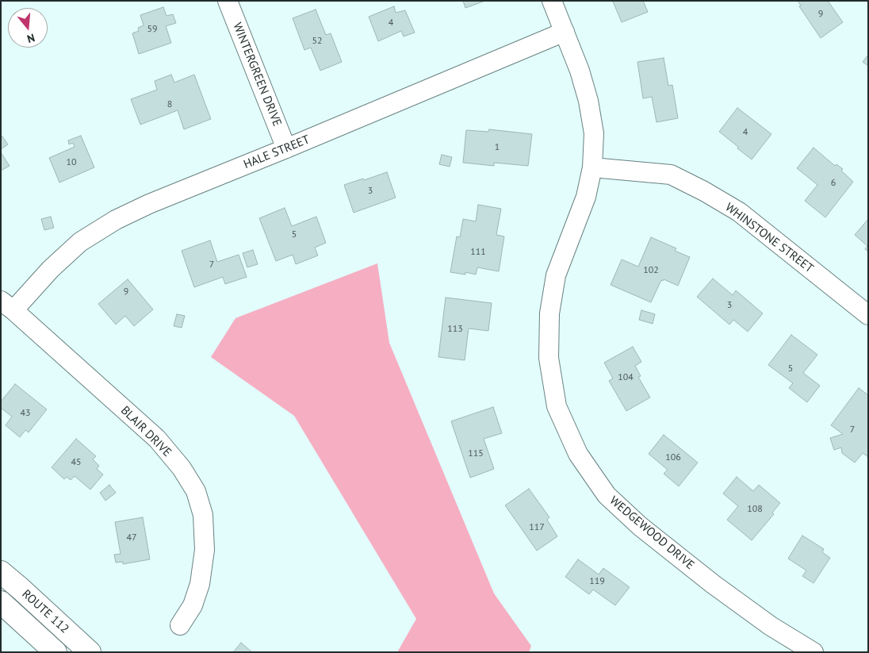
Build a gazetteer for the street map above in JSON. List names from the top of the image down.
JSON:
{
  "streets": {
    "main road": ["ROUTE 112"],
    "street": [
      "WINTERGREEN DRIVE",
      "HALE STREET",
      "WHINSTONE STREET",
      "BLAIR DRIVE",
      "WEDGEWOOD DRIVE"
    ]
  },
  "crossings": [
    ["WINTERGREEN DRIVE", "HALE STREET"],
    ["HALE STREET", "BLAIR DRIVE"],
    ["HALE STREET", "WEDGEWOOD DRIVE"],
    ["WHINSTONE STREET", "WEDGEWOOD DRIVE"]
  ],
  "house_numbers": [
    "9",
    "4",
    "59",
    "52",
    "8",
    "4",
    "1",
    "10",
    "6",
    "3",
    "5",
    "111",
    "7",
    "102",
    "9",
    "3",
    "113",
    "5",
    "104",
    "43",
    "7",
    "115",
    "106",
    "45",
    "108",
    "117",
    "47",
    "119"
  ],
  "north": "bottom"
}
